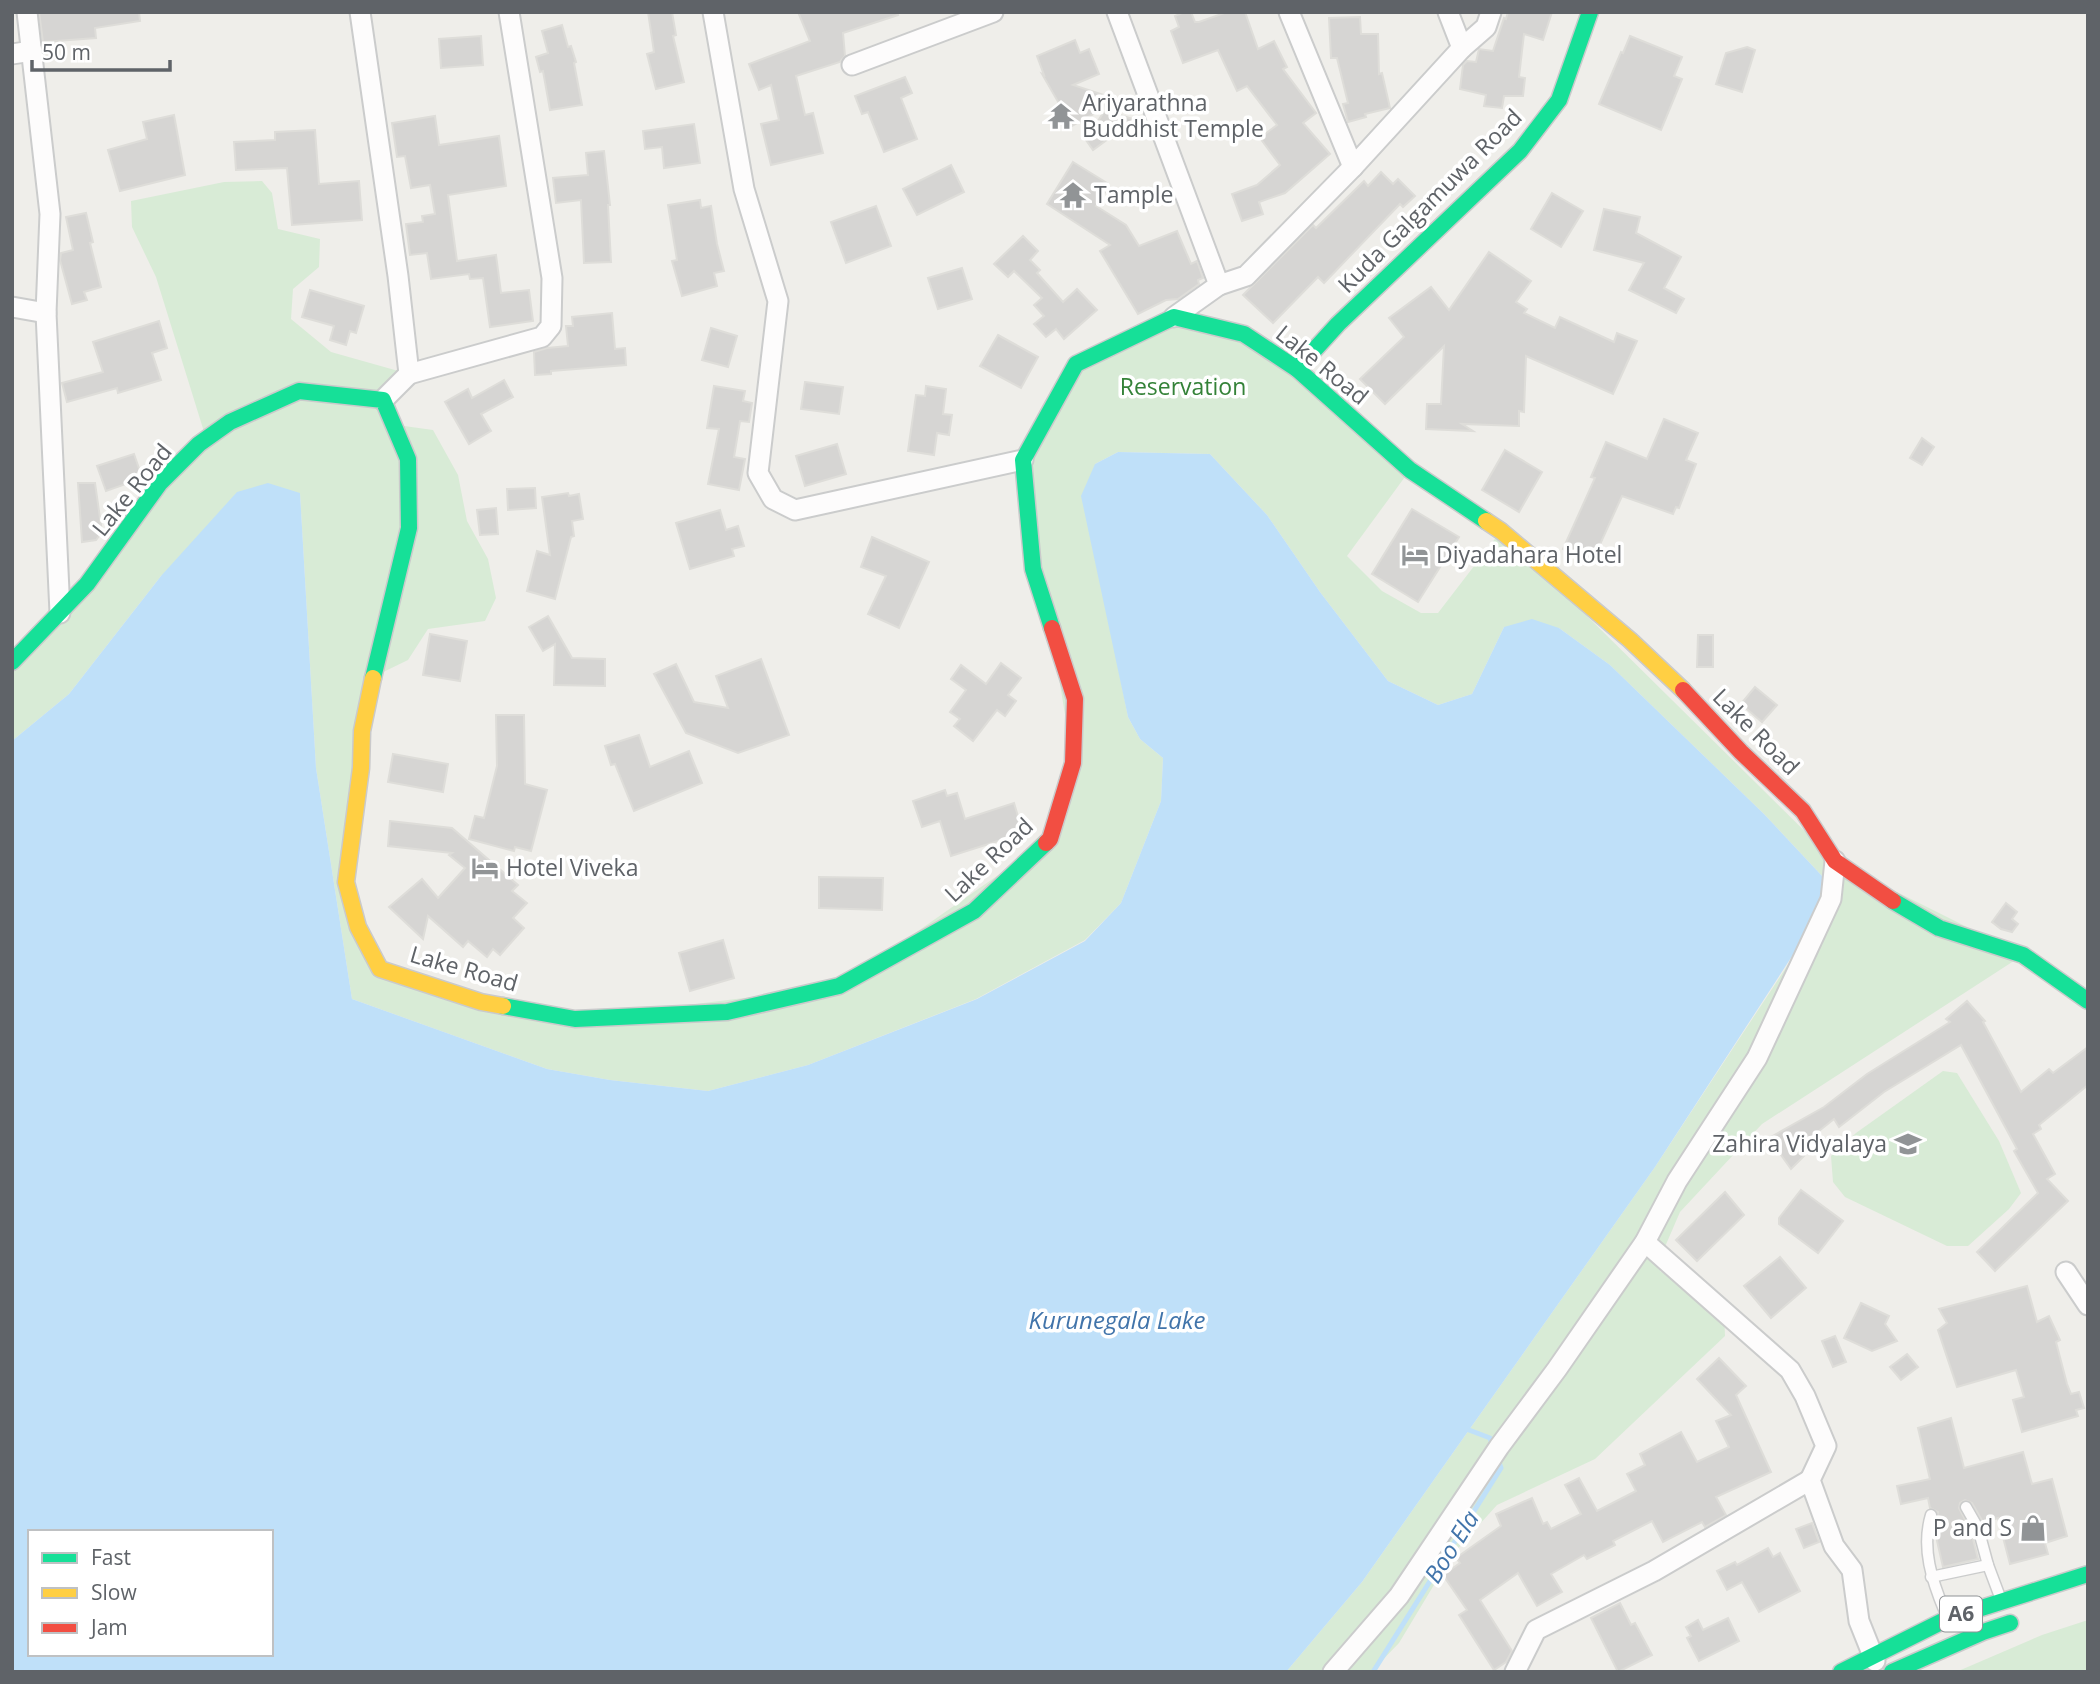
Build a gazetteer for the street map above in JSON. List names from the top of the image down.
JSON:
{
  "streets": {
    "main road": ["Kuda Galgamuwa Road", "Lake Road", "A6"]
  },
  "crossings": [
    ["Kuda Galgamuwa Road", "Lake Road"]
  ],
  "water": ["Kurunegala Lake", "Boo Ela"],
  "parks": ["Reservation"],
  "places": {
    "temple": ["Ariyarathna Buddhist Temple", "Tample"],
    "hotel": ["Diyadahara Hotel", "Hotel Viveka"],
    "school or university": ["Zahira Vidyalaya"],
    "shop": ["P and S"]
  },
  "legend": ["Fast", "Slow", "Jam"],
  "scale_bar": "50 m"
}
